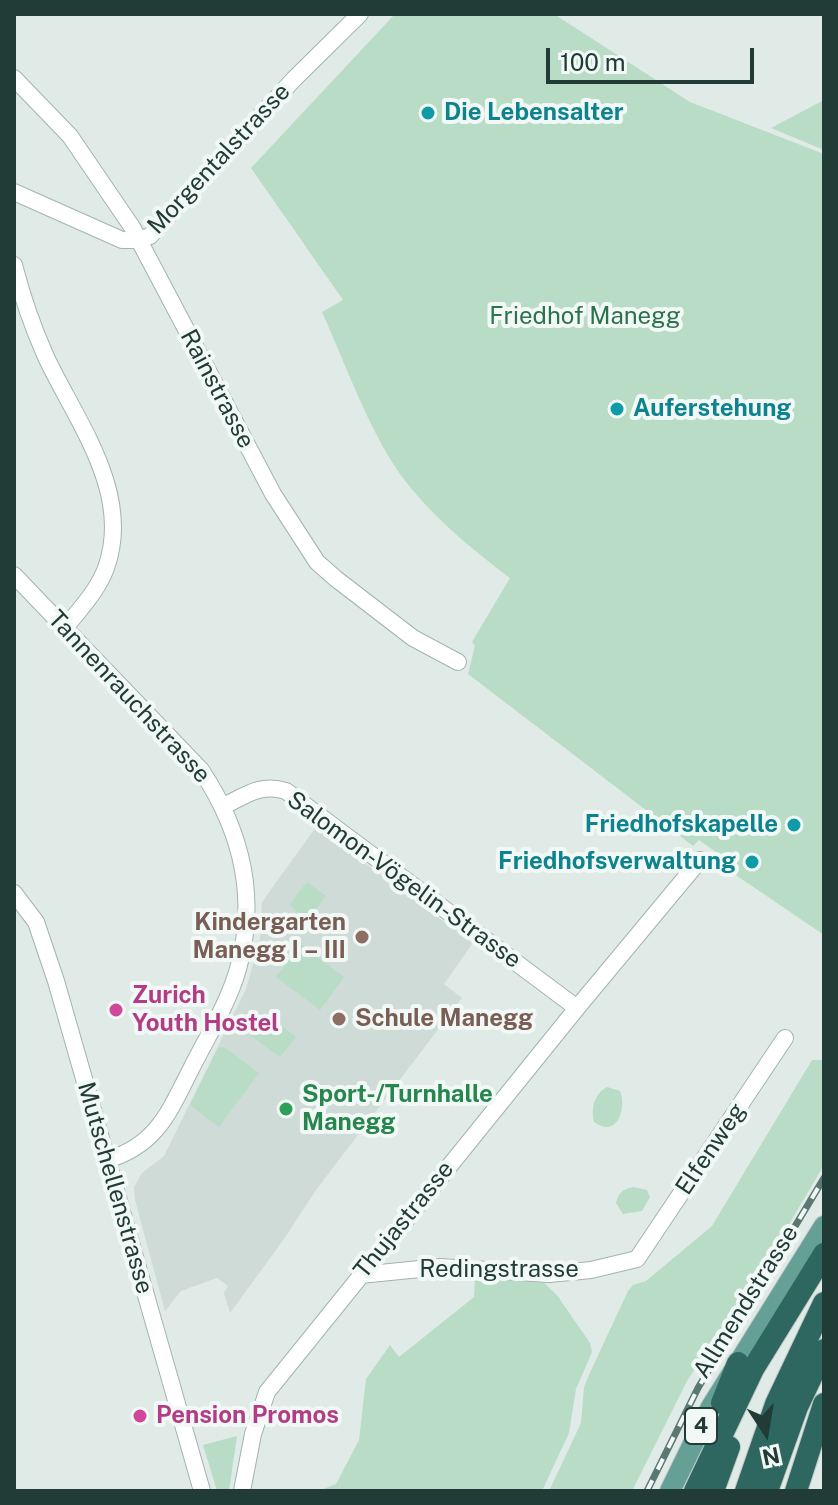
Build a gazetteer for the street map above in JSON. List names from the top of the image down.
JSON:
{
  "streets": {
    "main road": ["Allmendstrasse", "4"],
    "street": [
      "Morgentalstrasse",
      "Rainstrasse",
      "Tannenrauchstrasse",
      "Salomon-Vögelin-Strasse",
      "Elfenweg",
      "Mutschellenstrasse",
      "Thujastrasse",
      "Redingstrasse"
    ]
  },
  "crossings": [
    ["Morgentalstrasse", "Rainstrasse"],
    ["Tannenrauchstrasse", "Salomon-Vögelin-Strasse"],
    ["Tannenrauchstrasse", "Mutschellenstrasse"],
    ["Salomon-Vögelin-Strasse", "Thujastrasse"],
    ["Elfenweg", "Redingstrasse"],
    ["Thujastrasse", "Redingstrasse"]
  ],
  "parks": ["Friedhof Manegg"],
  "places": [
    "Die Lebensalter",
    "Auferstehung",
    "Friedhofskapelle",
    "Friedhofsverwaltung",
    "Kindergarten Manegg I – III",
    "Zurich Youth Hostel",
    "Schule Manegg",
    "Sport-/Turnhalle Manegg",
    "Pension Promos"
  ],
  "scale_bar": "100 m",
  "north": "bottom"
}
